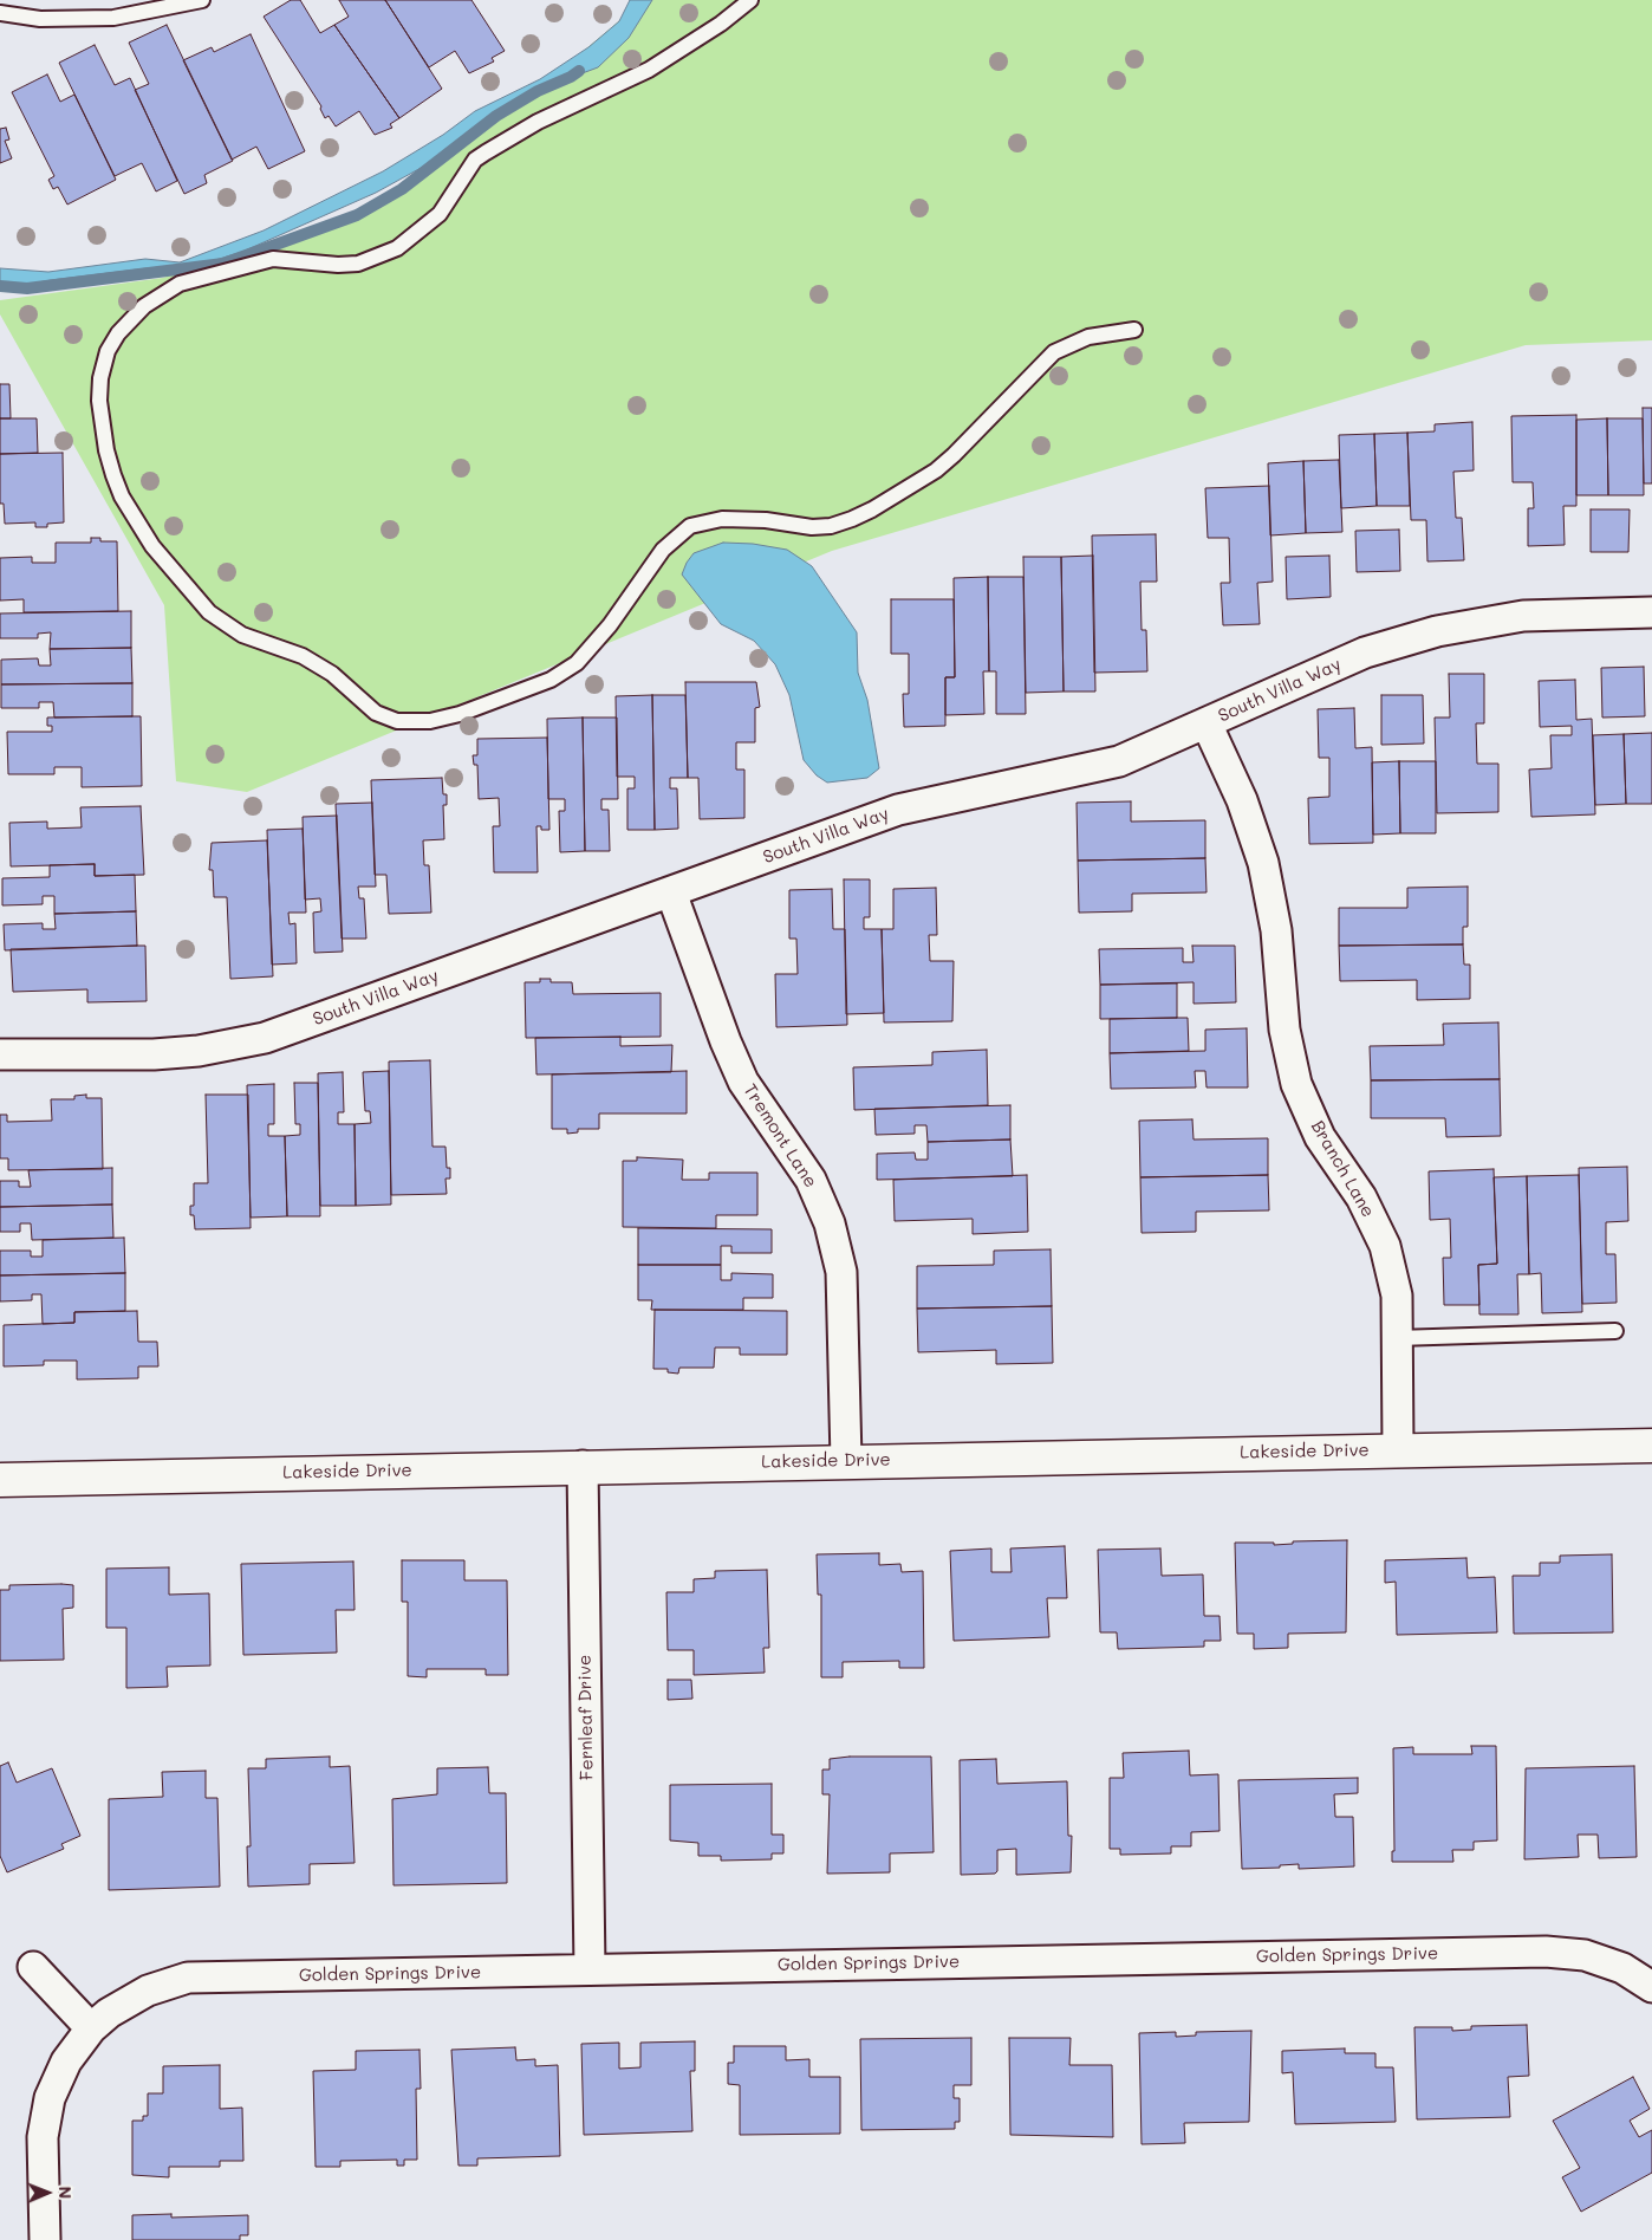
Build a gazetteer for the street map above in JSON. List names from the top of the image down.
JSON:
{
  "streets": {
    "main road": ["Lakeside Drive"],
    "street": [
      "South Villa Way",
      "Tremont Lane",
      "Branch Lane",
      "Fernleaf Drive",
      "Golden Springs Drive"
    ]
  },
  "crossings": [
    ["South Villa Way", "Tremont Lane"],
    ["South Villa Way", "Branch Lane"],
    ["Tremont Lane", "Lakeside Drive"],
    ["Branch Lane", "Lakeside Drive"],
    ["Lakeside Drive", "Fernleaf Drive"],
    ["Fernleaf Drive", "Golden Springs Drive"]
  ],
  "north": "right"
}
